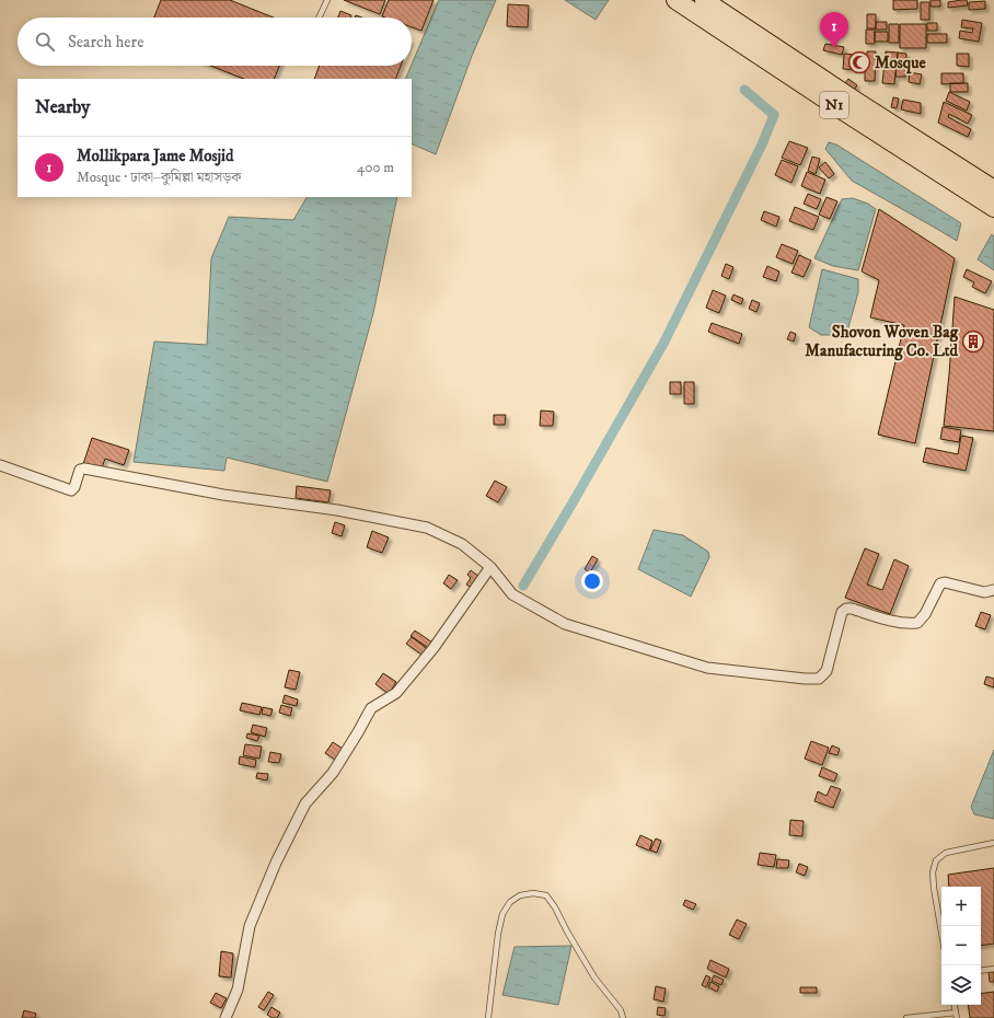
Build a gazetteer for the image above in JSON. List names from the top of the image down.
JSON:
{
  "streets": {
    "highway": ["N1"]
  },
  "places": {
    "mosque": ["Mosque"],
    "building": ["Shovon Woven Bag Manufacturing Co. Ltd"]
  },
  "page": {
    "pins": "1",
    "search": "Search here",
    "heading": "Nearby",
    "list": [
      {
        "mark": "1",
        "name": "Mollikpara Jame Mosjid",
        "note": "Mosque · ঢাকা–কুমিল্লা মহাসড়ক",
        "value": "400 m"
      }
    ],
    "map_buttons": ["+", "−"]
  }
}
